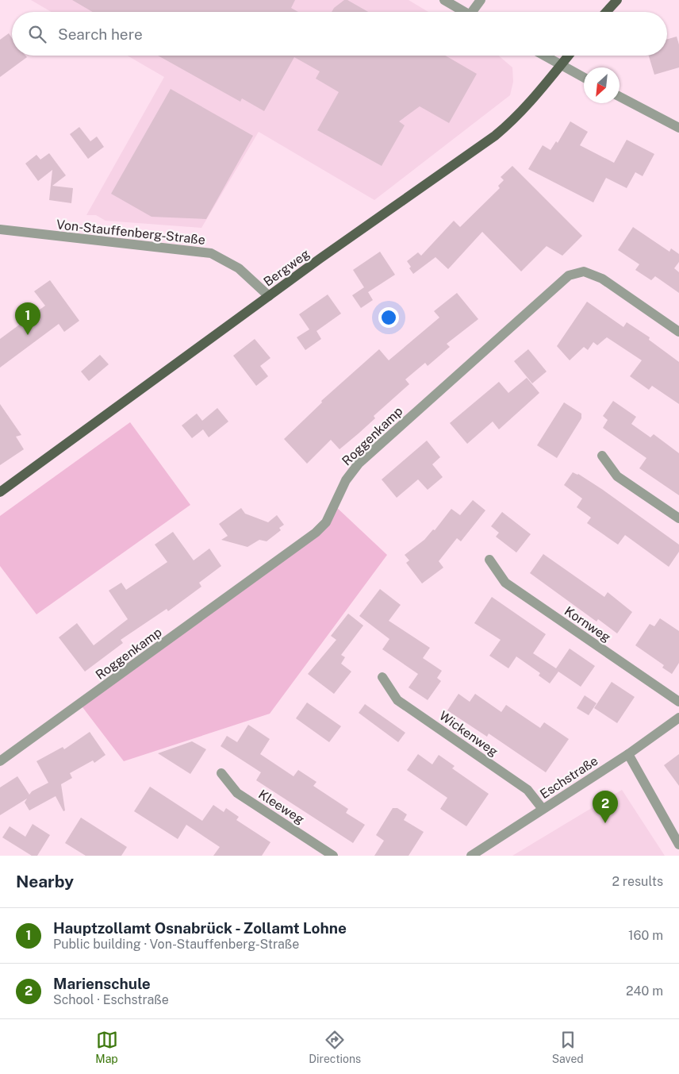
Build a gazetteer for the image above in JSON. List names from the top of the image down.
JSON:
{
  "streets": {
    "main road": ["Bergweg"],
    "street": [
      "Von-Stauffenberg-Straße",
      "Roggenkamp",
      "Kornweg",
      "Wickenweg",
      "Eschstraße",
      "Kleeweg"
    ]
  },
  "crossings": [
    ["Von-Stauffenberg-Straße", "Bergweg"],
    ["Wickenweg", "Eschstraße"]
  ],
  "north": "bottom left",
  "page": {
    "search": "Search here",
    "pins": ["1", "2"],
    "heading": ["Nearby", "2 results"],
    "list": [
      {
        "mark": "1",
        "name": "Hauptzollamt Osnabrück - Zollamt Lohne",
        "note": "Public building · Von-Stauffenberg-Straße",
        "value": "160 m"
      },
      {
        "mark": "2",
        "name": "Marienschule",
        "note": "School · Eschstraße",
        "value": "240 m"
      }
    ],
    "nav": ["Map", "Directions", "Saved"]
  }
}
